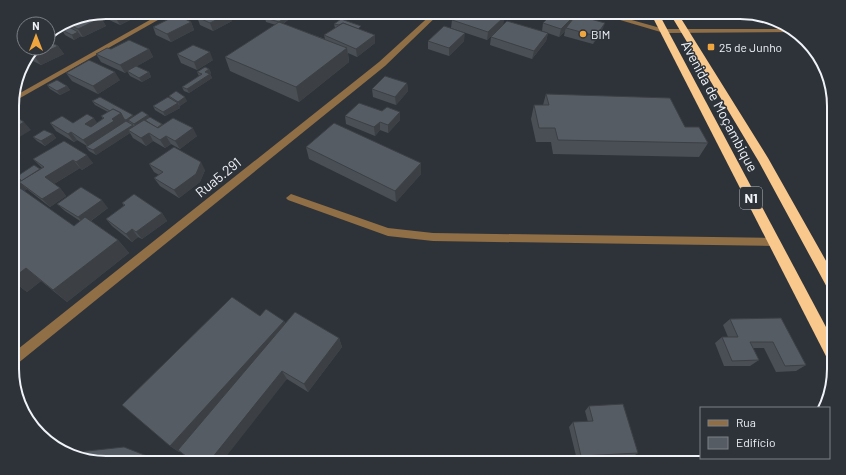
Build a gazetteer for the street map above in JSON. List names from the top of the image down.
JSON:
{
  "streets": {
    "highway": ["Avenida de Moçambique", "N1"],
    "street": ["Rua5.291"]
  },
  "crossings": [
    ["Avenida de Moçambique", "N1"]
  ],
  "places": {
    "other": ["BIM"],
    "transit": ["25 de Junho"]
  },
  "legend": ["Rua", "Edifício"],
  "north": "top"
}
